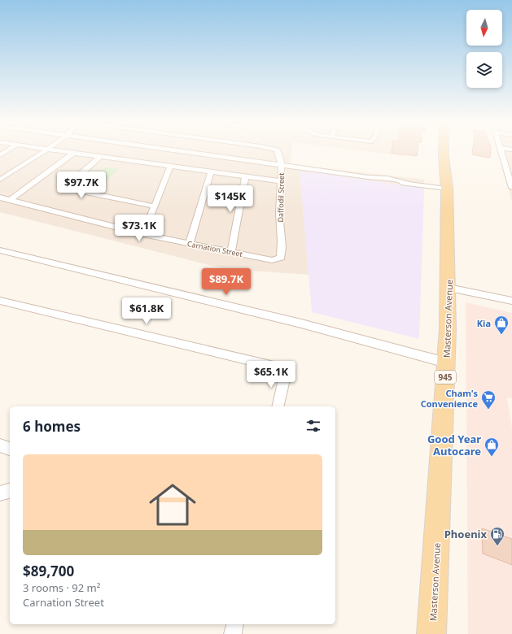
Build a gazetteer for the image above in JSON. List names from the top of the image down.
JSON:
{
  "streets": {
    "main road": ["Masterson Avenue", "945"],
    "street": ["Daffodil Street", "Carnation Street"]
  },
  "crossings": [
    ["Daffodil Street", "Carnation Street"]
  ],
  "places": {
    "shop": ["Kia", "Good Year Autocare"],
    "supermarket": ["Cham's Convenience"],
    "fuel station": ["Phoenix"]
  },
  "north": "bottom",
  "page": {
    "price": [
      "$97.7K",
      "$145K",
      "$73.1K",
      "$89.7K",
      "$61.8K",
      "$65.1K"
    ],
    "heading": "6 homes",
    "list": [
      {
        "name": "$89,700",
        "note": "3 rooms · 92 m² · Carnation Street"
      }
    ]
  }
}
